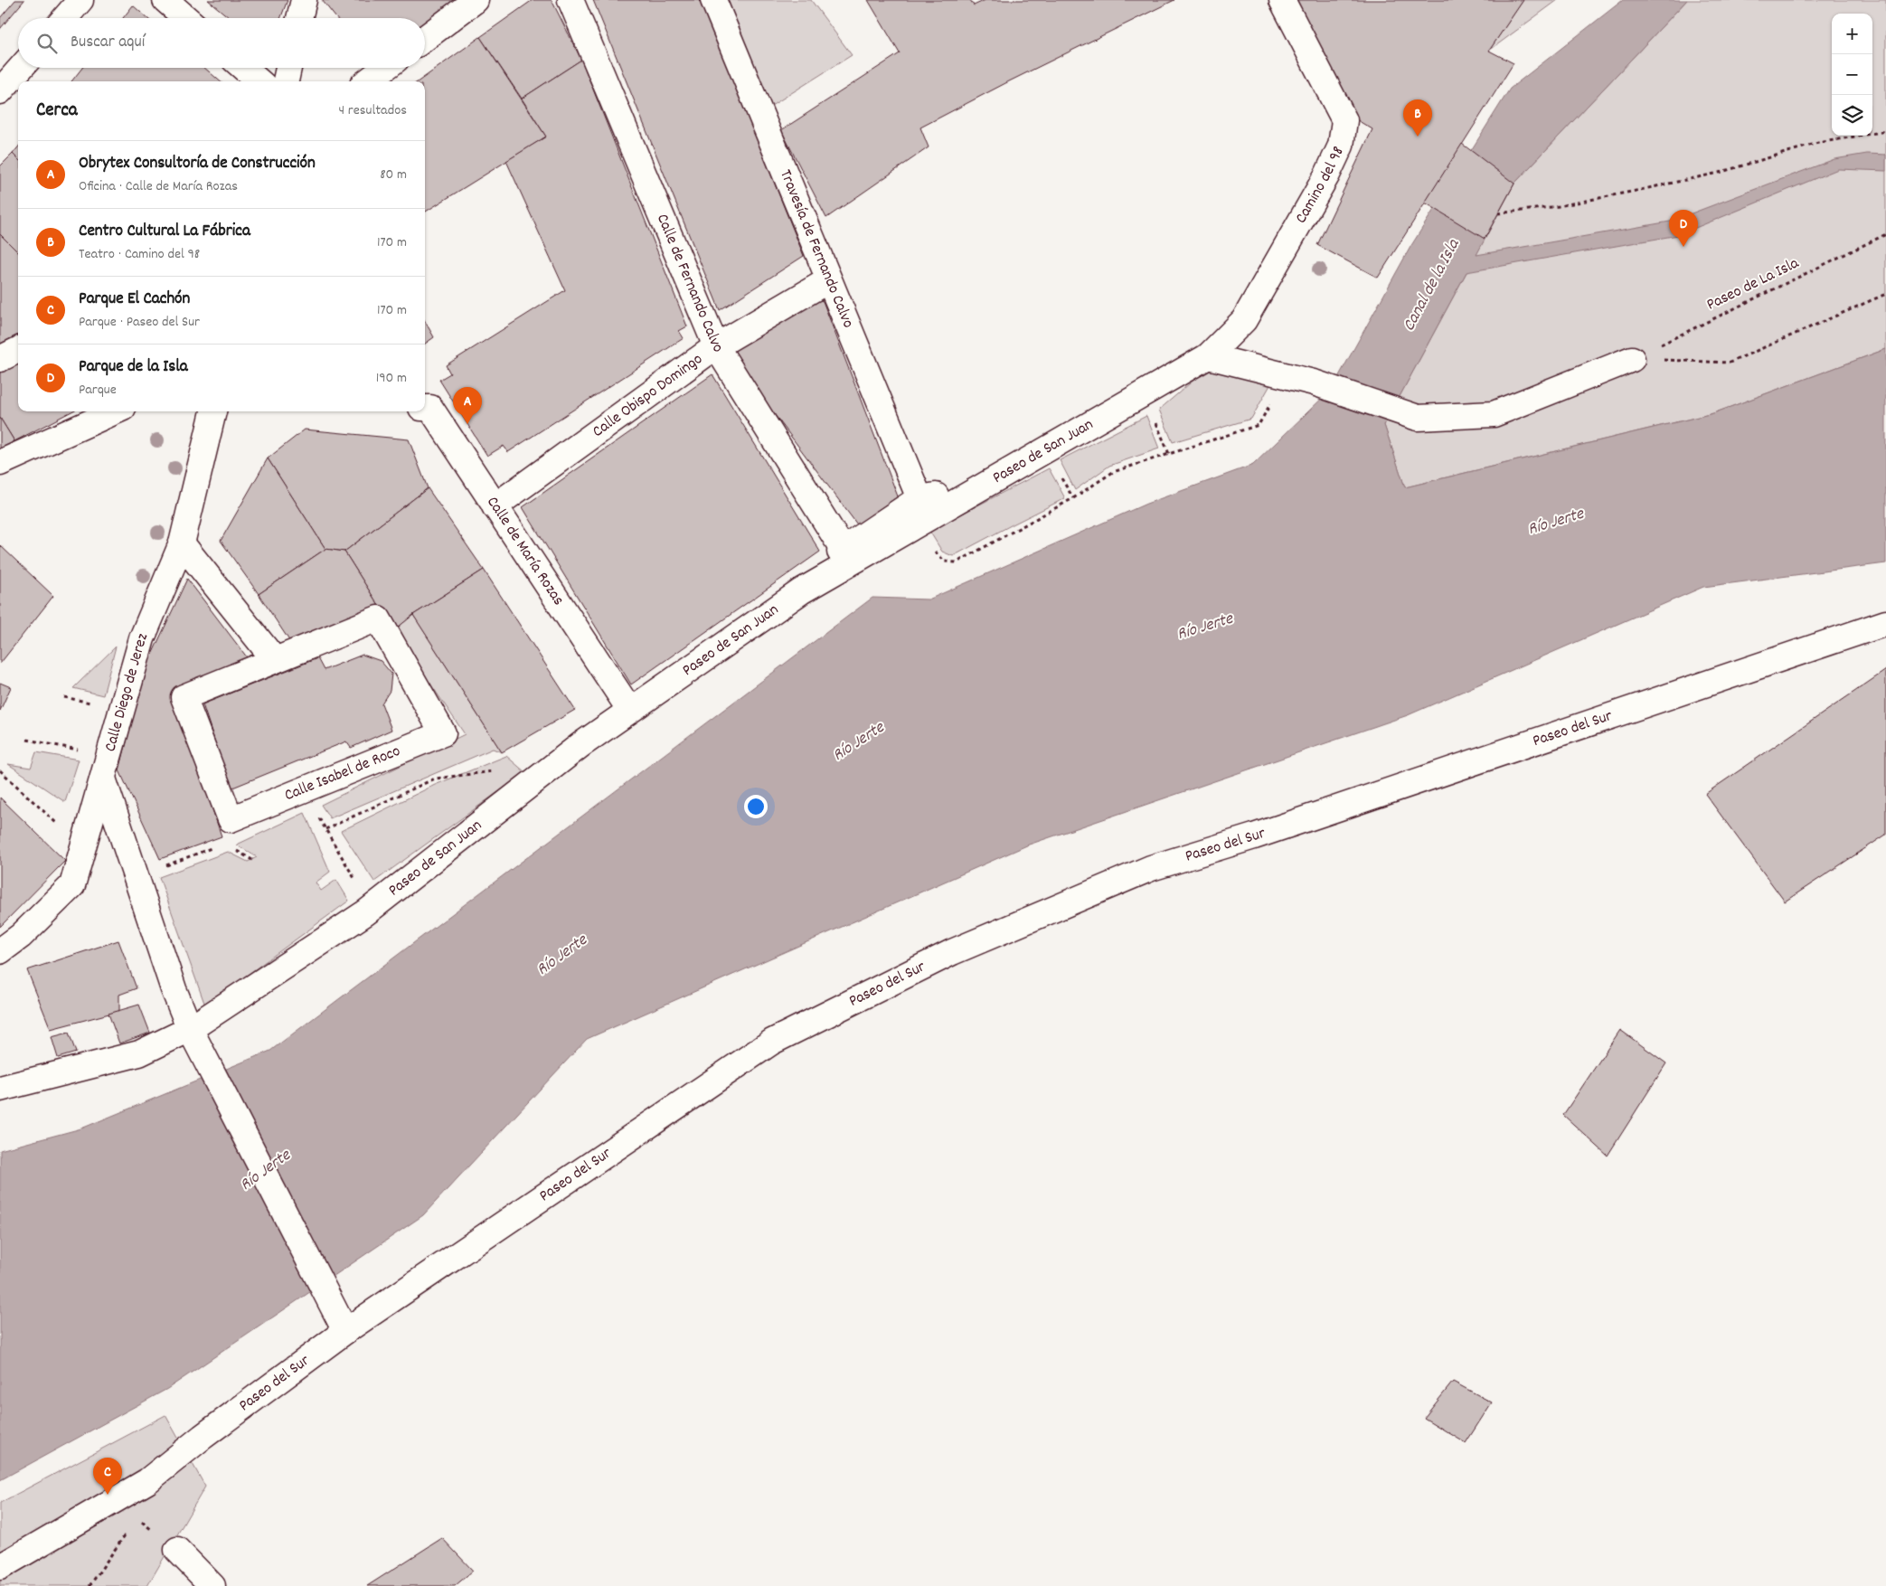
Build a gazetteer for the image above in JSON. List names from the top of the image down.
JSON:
{
  "streets": {
    "street": [
      "Camino del 98",
      "Travesía de Fernando Calvo",
      "Calle de Fernando Calvo",
      "Calle Obispo Domingo",
      "Paseo de San Juan",
      "Calle de María Rozas",
      "Calle Diego de Jerez",
      "Paseo del Sur",
      "Calle Isabel de Roco"
    ],
    "path": ["Paseo de La Isla"]
  },
  "crossings": [
    ["Camino del 98", "Paseo de San Juan"],
    ["Travesía de Fernando Calvo", "Calle Obispo Domingo"],
    ["Calle de Fernando Calvo", "Calle Obispo Domingo"],
    ["Calle Obispo Domingo", "Calle de María Rozas"]
  ],
  "water": ["Canal de la Isla", "Río Jerte"],
  "page": {
    "map_buttons": ["+", "−"],
    "search": "Buscar aquí",
    "heading": ["Cerca", "4 resultados"],
    "pins": [
      "B",
      "D",
      "A",
      "C"
    ],
    "list": [
      {
        "mark": "A",
        "name": "Obrytex Consultoría de Construcción",
        "note": "Oficina · Calle de María Rozas",
        "value": "80 m"
      },
      {
        "mark": "B",
        "name": "Centro Cultural La Fábrica",
        "note": "Teatro · Camino del 98",
        "value": "170 m"
      },
      {
        "mark": "C",
        "name": "Parque El Cachón",
        "note": "Parque · Paseo del Sur",
        "value": "170 m"
      },
      {
        "mark": "D",
        "name": "Parque de la Isla",
        "note": "Parque",
        "value": "190 m"
      }
    ]
  }
}
